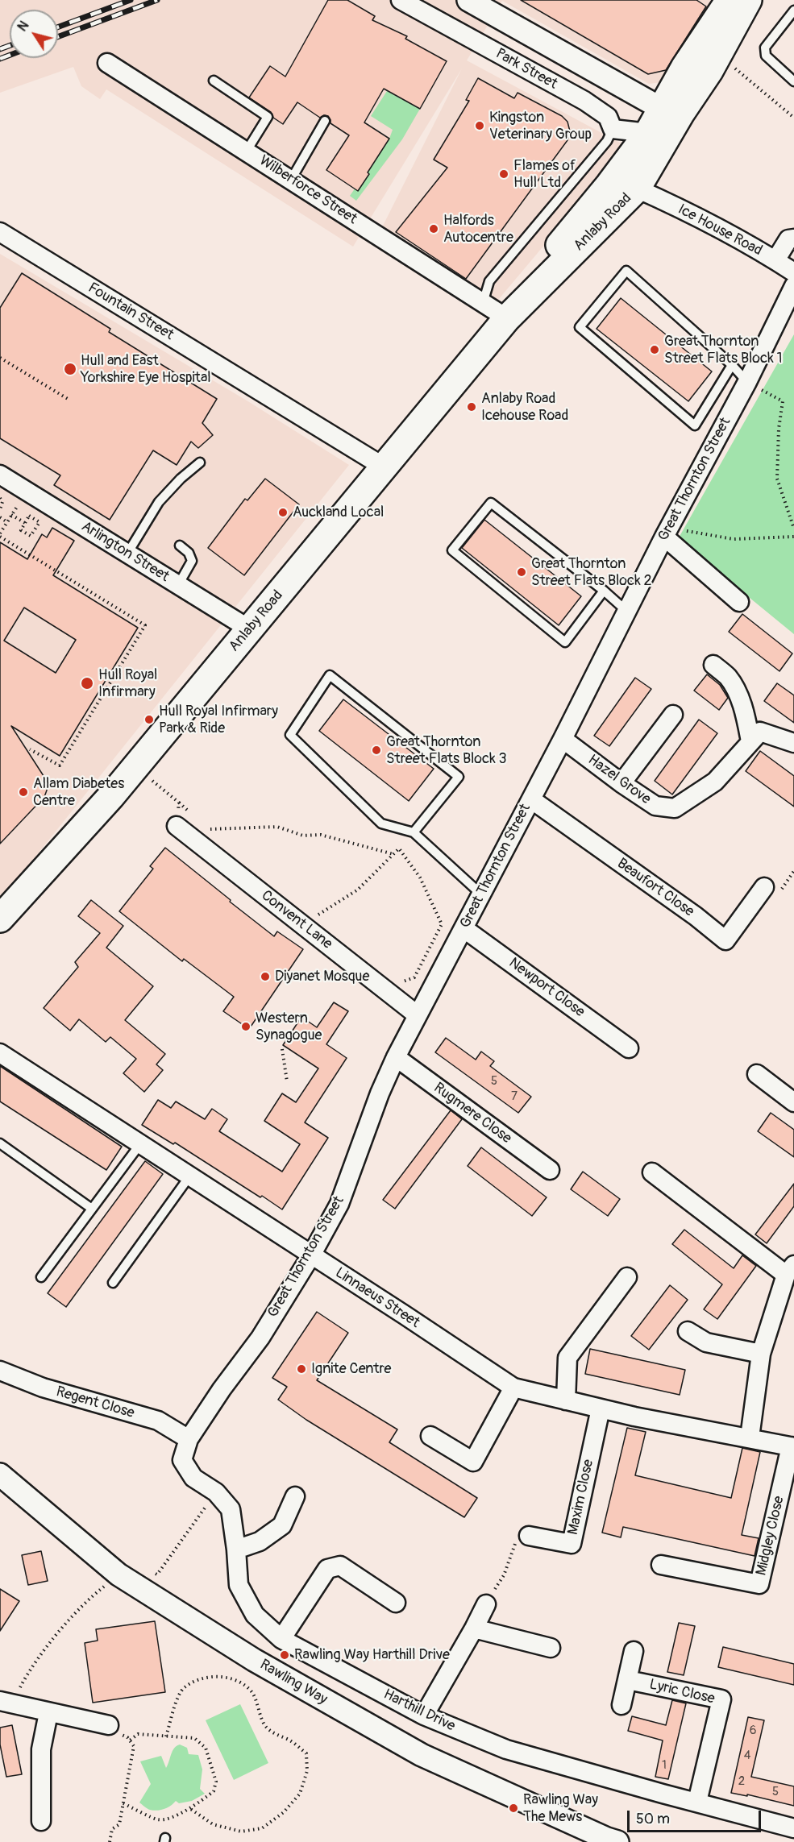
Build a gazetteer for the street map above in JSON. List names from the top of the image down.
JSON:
{
  "streets": {
    "main road": ["Anlaby Road"],
    "street": [
      "Park Street",
      "Wilberforce Street",
      "Ice House Road",
      "Fountain Street",
      "Great Thornton Street",
      "Arlington Street",
      "Hazel Grove",
      "Beaufort Close",
      "Convent Lane",
      "Newport Close",
      "Rugmere Close",
      "Linnaeus Street",
      "Regent Close",
      "Maxim Close",
      "Midgley Close",
      "Rawling Way",
      "Lyric Close",
      "Harthill Drive"
    ]
  },
  "crossings": [
    ["Wilberforce Street", "Anlaby Road"],
    ["Anlaby Road", "Ice House Road"],
    ["Anlaby Road", "Fountain Street"],
    ["Anlaby Road", "Arlington Street"],
    ["Great Thornton Street", "Hazel Grove"],
    ["Great Thornton Street", "Beaufort Close"],
    ["Great Thornton Street", "Convent Lane"],
    ["Great Thornton Street", "Newport Close"],
    ["Great Thornton Street", "Rugmere Close"],
    ["Great Thornton Street", "Linnaeus Street"],
    ["Great Thornton Street", "Regent Close"],
    ["Great Thornton Street", "Harthill Drive"],
    ["Linnaeus Street", "Maxim Close"],
    ["Linnaeus Street", "Midgley Close"],
    ["Regent Close", "Harthill Drive"],
    ["Lyric Close", "Harthill Drive"]
  ],
  "places": [
    "Kingston Veterinary Group",
    "Flames of Hull Ltd",
    "Halfords Autocentre",
    "Great Thornton Street Flats Block 1",
    "Hull and East Yorkshire Eye Hospital",
    "Anlaby Road Icehouse Road",
    "Auckland Local",
    "Great Thornton Street Flats Block 2",
    "Hull Royal Infirmary",
    "Hull Royal Infirmary Park & Ride",
    "Great Thornton Street Flats Block 3",
    "Allam Diabetes Centre",
    "Diyanet Mosque",
    "Western Synagogue",
    "Ignite Centre",
    "Rawling Way Harthill Drive",
    "Rawling Way The Mews"
  ],
  "house_numbers": [
    "5",
    "7",
    "6",
    "4",
    "1",
    "2",
    "5"
  ],
  "scale_bar": "50 m",
  "north": "top left"
}
